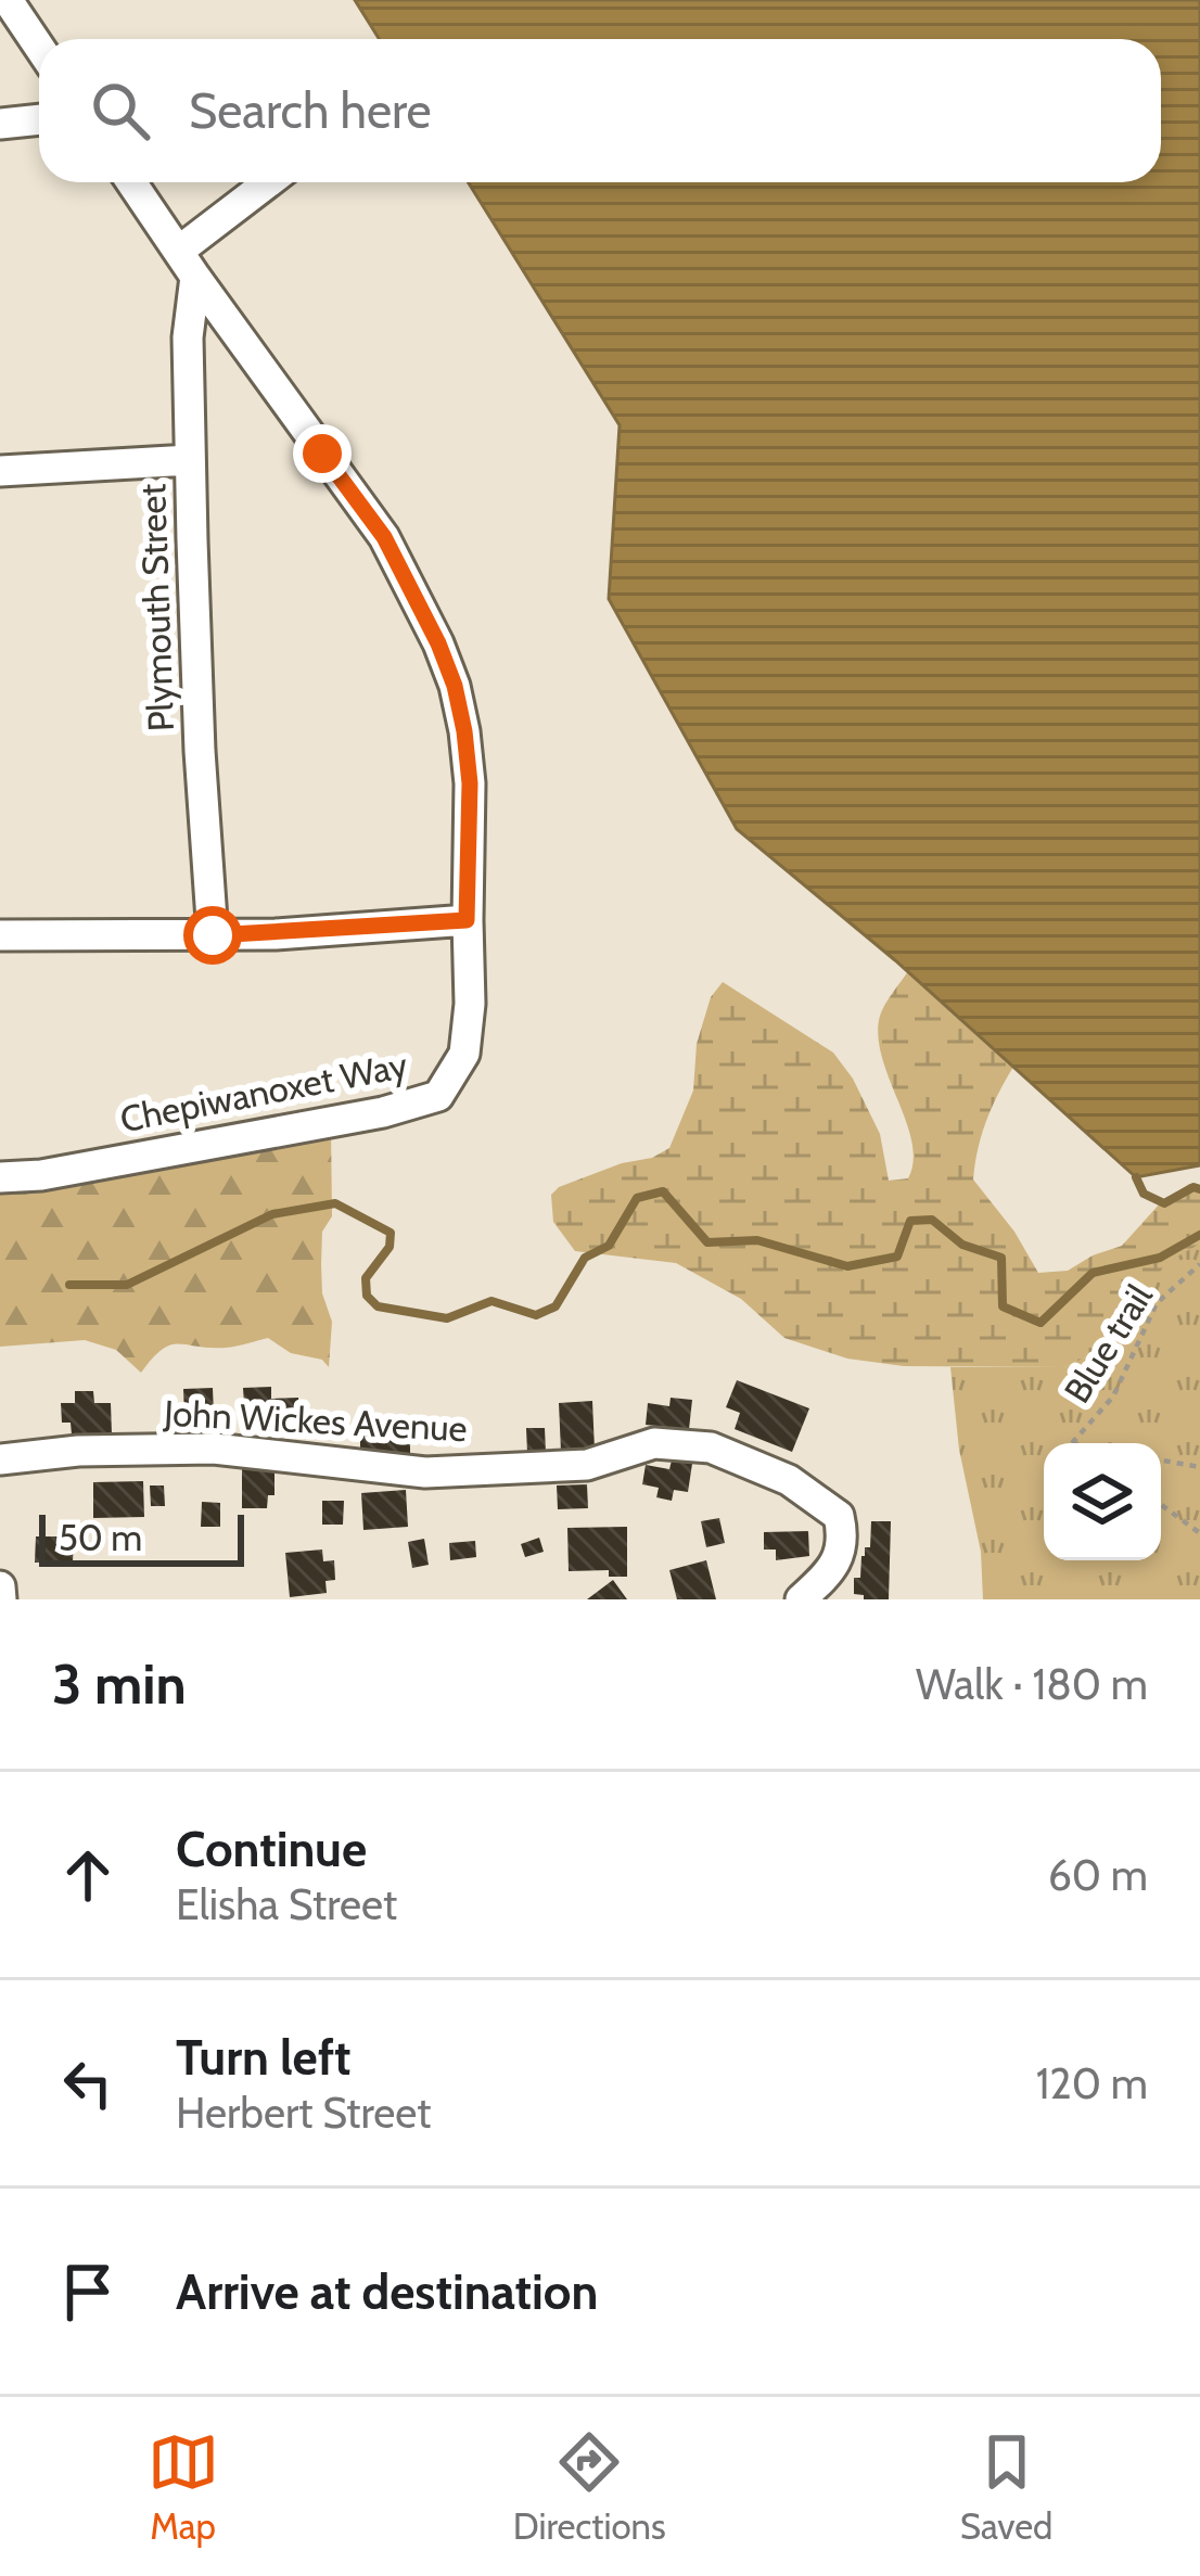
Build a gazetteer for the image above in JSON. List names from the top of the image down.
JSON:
{
  "streets": {
    "street": ["Plymouth Street", "Chepiwanoxet Way", "John Wickes Avenue"],
    "path": ["Blue trail"]
  },
  "crossings": [
    ["Plymouth Street", "Chepiwanoxet Way"]
  ],
  "scale_bar": "50 m",
  "page": {
    "search": "Search here",
    "scale": "50 m",
    "heading": ["3 min", "Walk · 180 m"],
    "list": [
      ["Continue", "Elisha Street", "60 m"],
      ["Turn left", "Herbert Street", "120 m"],
      "Arrive at destination"
    ],
    "nav": ["Map", "Directions", "Saved"]
  }
}
